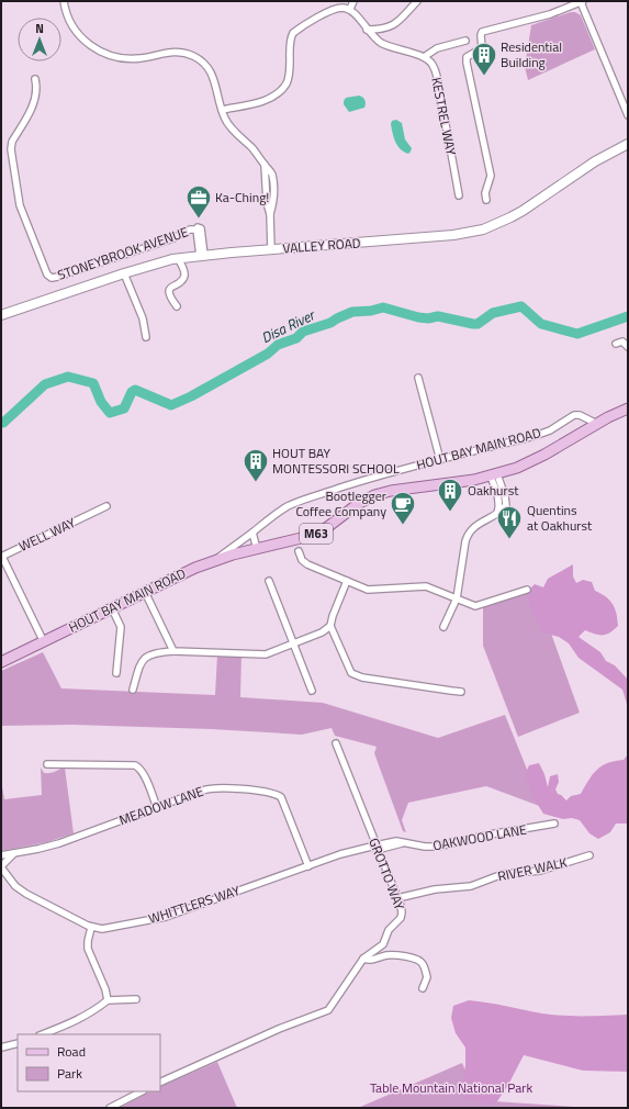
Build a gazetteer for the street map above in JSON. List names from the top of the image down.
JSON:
{
  "streets": {
    "main road": ["HOUT BAY MAIN ROAD", "M63"],
    "street": [
      "KESTREL WAY",
      "VALLEY ROAD",
      "STONEYBROOK AVENUE",
      "WELL WAY",
      "MEADOW LANE",
      "OAKWOOD LANE",
      "RIVER WALK",
      "GROTTO WAY",
      "WHITTLERS WAY"
    ]
  },
  "crossings": [
    ["VALLEY ROAD", "STONEYBROOK AVENUE"],
    ["HOUT BAY MAIN ROAD", "WELL WAY"],
    ["MEADOW LANE", "WHITTLERS WAY"],
    ["OAKWOOD LANE", "GROTTO WAY"],
    ["OAKWOOD LANE", "WHITTLERS WAY"],
    ["RIVER WALK", "GROTTO WAY"],
    ["GROTTO WAY", "WHITTLERS WAY"]
  ],
  "water": ["Disa River"],
  "parks": ["Table Mountain National Park"],
  "places": {
    "building": ["Residential Building", "HOUT BAY MONTESSORI SCHOOL", "Oakhurst"],
    "office": ["Ka-Ching!"],
    "cafe": ["Bootlegger Coffee Company"],
    "restaurant": ["Quentins at Oakhurst"]
  },
  "legend": ["Road", "Park"],
  "north": "top"
}
